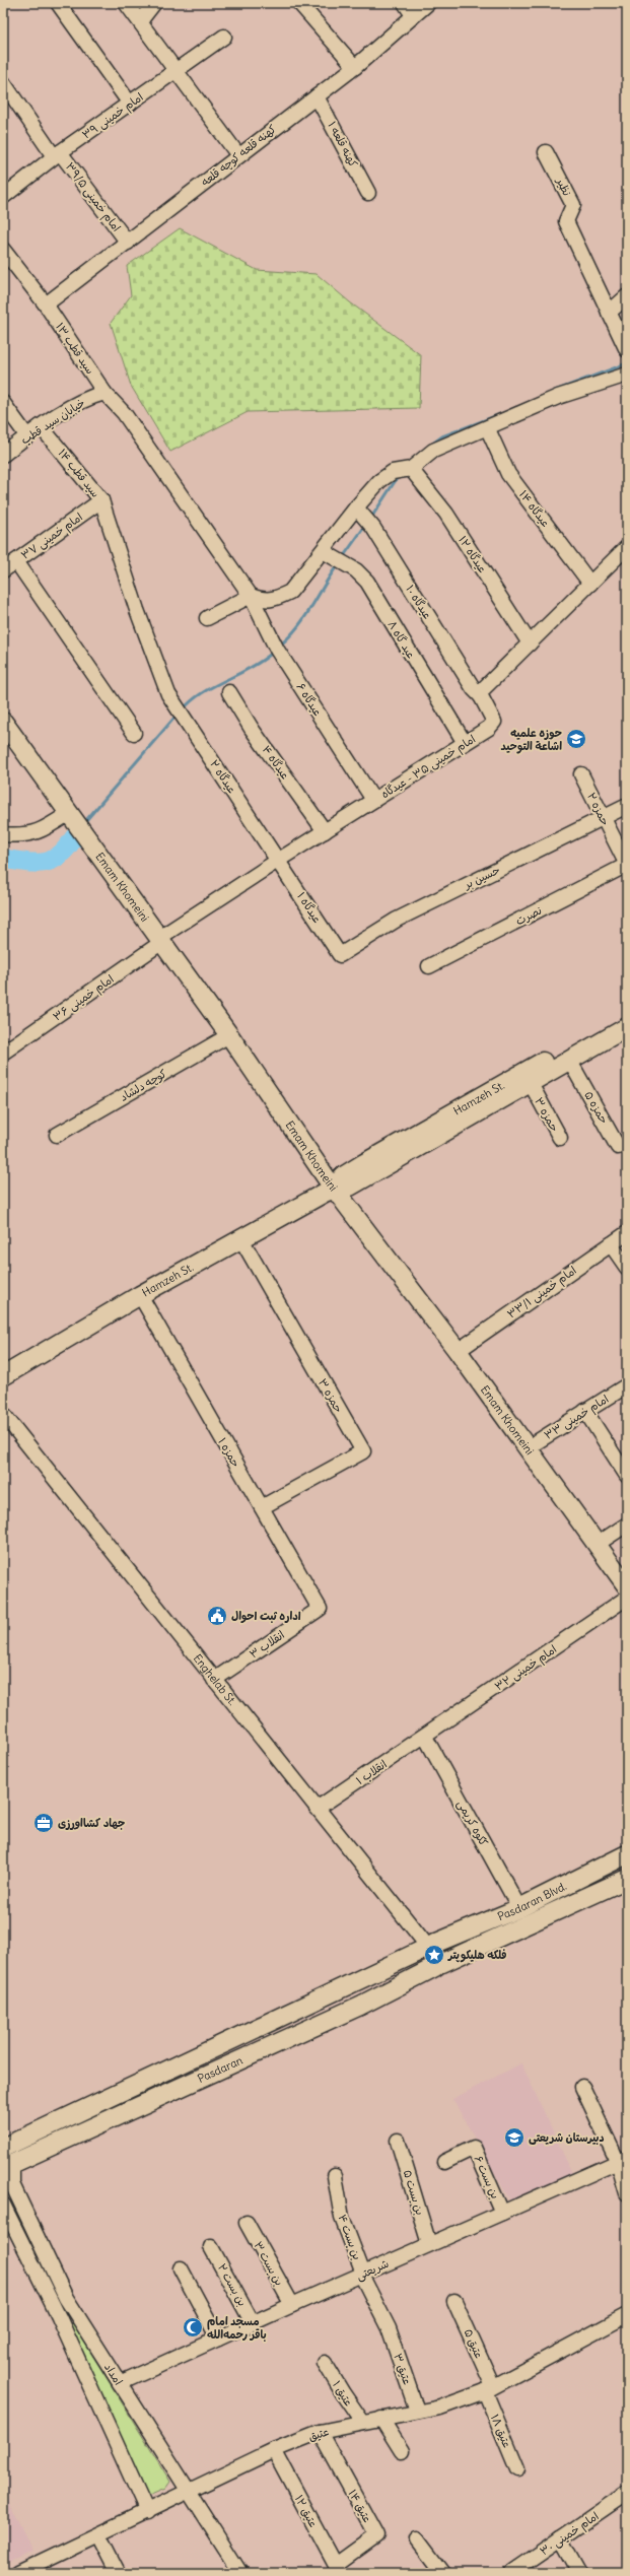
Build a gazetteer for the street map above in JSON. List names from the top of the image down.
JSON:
{
  "streets": {
    "main road": [
      "Emam Khomeini",
      "Hamzeh St.",
      "Pasdaran Blvd.",
      "Pasdaran"
    ],
    "street": [
      "امام خمینی ۳۹",
      "کهنه قلعه ۱",
      "کهنه قلعه کوچه قلعه",
      "نظیر",
      "امام خمینی ۳۹/۵",
      "سید قطب ۱۳",
      "خیابان سید قطب",
      "سید قطب ۱۴",
      "عیدگاه ۱۴",
      "امام خمینی ۳۷",
      "عیدگاه ۱۲",
      "عیدگاه ۱۰",
      "عید گاه ۸",
      "عیدگاه ۶",
      "عیدگاه ۴",
      "امام خمینی ۳۵ - عیدگاه",
      "عیدگاه ۲",
      "حمزه ۲",
      "حسین بر",
      "عیدگاه ۱",
      "نصرت",
      "امام خمینی ۳۶",
      "کوچه دلشاد",
      "حمزه ۵",
      "حمزه ۳",
      "امام خمینی ۳۳/۱",
      "امام خمینی ۳۳",
      "حمزه ۱",
      "انقلاب ۳",
      "امام خمینی ۳۲",
      "Enghelab St.",
      "انقلاب ۱",
      "ککوه کریمی",
      "بن بست ۶",
      "بن بست ۵",
      "بن بست ۴",
      "بن بست ۳",
      "شریعتی",
      "بن بست ۲",
      "عتیق ۵",
      "عتیق ۳",
      "امداد",
      "عتیق ۱",
      "عتیق ۱۸",
      "عتیق",
      "عتیق ۱۴",
      "عتیق ۱۲",
      "امام خمینی ۳۰"
    ]
  },
  "crossings": [
    ["امام خمینی ۳۹", "امام خمینی ۳۹/۵"],
    ["کهنه قلعه ۱", "کهنه قلعه کوچه قلعه"],
    ["کهنه قلعه کوچه قلعه", "امام خمینی ۳۹/۵"],
    ["کهنه قلعه کوچه قلعه", "سید قطب ۱۳"],
    ["سید قطب ۱۳", "خیابان سید قطب"],
    ["سید قطب ۱۳", "عیدگاه ۶"],
    ["خیابان سید قطب", "سید قطب ۱۴"],
    ["سید قطب ۱۴", "امام خمینی ۳۷"],
    ["سید قطب ۱۴", "عیدگاه ۲"],
    ["عیدگاه ۱۰", "امام خمینی ۳۵ - عیدگاه"],
    ["عید گاه ۸", "امام خمینی ۳۵ - عیدگاه"],
    ["عیدگاه ۶", "امام خمینی ۳۵ - عیدگاه"],
    ["عیدگاه ۴", "امام خمینی ۳۵ - عیدگاه"],
    ["امام خمینی ۳۵ - عیدگاه", "عیدگاه ۲"],
    ["امام خمینی ۳۵ - عیدگاه", "Emam Khomeini"],
    ["امام خمینی ۳۵ - عیدگاه", "عیدگاه ۱"],
    ["امام خمینی ۳۵ - عیدگاه", "امام خمینی ۳۶"],
    ["عیدگاه ۲", "عیدگاه ۱"],
    ["حمزه ۲", "حسین بر"],
    ["حمزه ۲", "نصرت"],
    ["حسین بر", "عیدگاه ۱"],
    ["Emam Khomeini", "امام خمینی ۳۶"],
    ["Emam Khomeini", "کوچه دلشاد"],
    ["Emam Khomeini", "Hamzeh St."],
    ["Emam Khomeini", "امام خمینی ۳۳/۱"],
    ["Emam Khomeini", "امام خمینی ۳۳"],
    ["Hamzeh St.", "حمزه ۳"],
    ["Hamzeh St.", "حمزه ۱"],
    ["حمزه ۳", "حمزه ۱"],
    ["حمزه ۱", "انقلاب ۳"],
    ["انقلاب ۳", "Enghelab St."],
    ["امام خمینی ۳۲", "انقلاب ۱"],
    ["امام خمینی ۳۲", "ککوه کریمی"],
    ["Enghelab St.", "انقلاب ۱"],
    ["Enghelab St.", "Pasdaran Blvd."],
    ["Enghelab St.", "Pasdaran"],
    ["انقلاب ۱", "ککوه کریمی"],
    ["ککوه کریمی", "Pasdaran Blvd."],
    ["Pasdaran Blvd.", "Pasdaran"],
    ["Pasdaran", "امداد"],
    ["بن بست ۶", "شریعتی"],
    ["بن بست ۵", "شریعتی"],
    ["بن بست ۴", "شریعتی"],
    ["بن بست ۴", "عتیق ۳"],
    ["بن بست ۳", "شریعتی"],
    ["شریعتی", "بن بست ۲"],
    ["شریعتی", "امداد"],
    ["عتیق ۵", "عتیق ۱۸"],
    ["عتیق ۵", "عتیق"],
    ["عتیق ۳", "عتیق"],
    ["امداد", "عتیق"],
    ["عتیق ۱", "عتیق"],
    ["عتیق ۱۸", "عتیق"],
    ["عتیق", "عتیق ۱۴"],
    ["عتیق", "عتیق ۱۲"],
    ["عتیق ۱۴", "عتیق ۱۲"]
  ],
  "places": {
    "school or university": ["حوزه علمیه اشاعة التوحید", "دبیرستان شریعتی"],
    "public building": ["اداره ثبت احوال"],
    "office": ["جهاد کشااورزی"],
    "place": ["فلکه هلیکوپتر"],
    "mosque": ["مسجد امام باقر رحمه‌الله"]
  }
}
